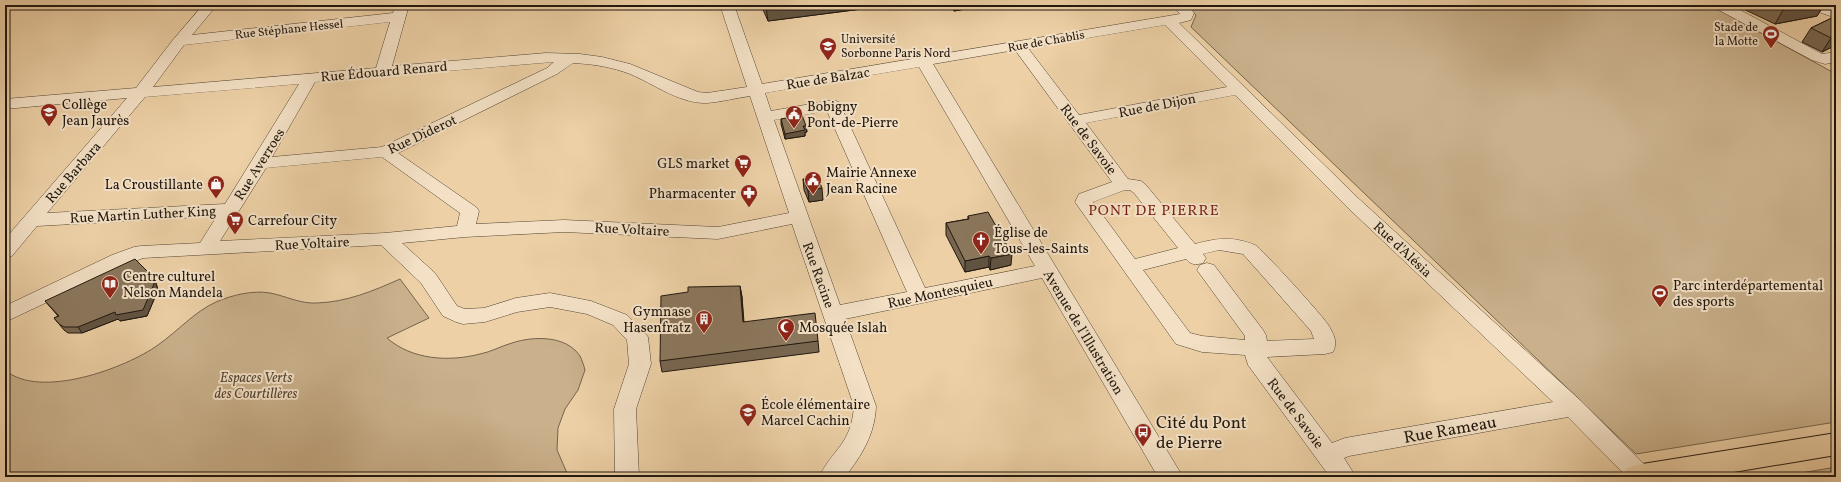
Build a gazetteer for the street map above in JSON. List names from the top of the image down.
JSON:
{
  "streets": {
    "street": [
      "Rue Stéphane Hessel",
      "Rue de Chablis",
      "Rue Édouard Renard",
      "Rue de Balzac",
      "Rue de Dijon",
      "Rue Diderot",
      "Rue de Savoie",
      "Rue Averroes",
      "Rue Barbara",
      "Rue Martin Luther King",
      "Rue Voltaire",
      "Rue d'Alésia",
      "Rue Racine",
      "Rue Montesquieu",
      "Avenue de l'Illustration",
      "Rue Rameau"
    ]
  },
  "crossings": [
    ["Rue Stéphane Hessel", "Rue Barbara"],
    ["Rue de Chablis", "Rue de Balzac"],
    ["Rue de Chablis", "Rue de Savoie"],
    ["Rue de Chablis", "Rue d'Alésia"],
    ["Rue de Chablis", "Avenue de l'Illustration"],
    ["Rue Édouard Renard", "Rue de Balzac"],
    ["Rue Édouard Renard", "Rue Diderot"],
    ["Rue Édouard Renard", "Rue Averroes"],
    ["Rue Édouard Renard", "Rue Barbara"],
    ["Rue Édouard Renard", "Rue Racine"],
    ["Rue de Balzac", "Rue Racine"],
    ["Rue de Balzac", "Avenue de l'Illustration"],
    ["Rue de Dijon", "Rue de Savoie"],
    ["Rue de Dijon", "Rue d'Alésia"],
    ["Rue Diderot", "Rue Averroes"],
    ["Rue de Savoie", "Rue Rameau"],
    ["Rue Averroes", "Rue Martin Luther King"],
    ["Rue Averroes", "Rue Voltaire"],
    ["Rue Barbara", "Rue Martin Luther King"],
    ["Rue Voltaire", "Rue Racine"],
    ["Rue d'Alésia", "Rue Rameau"],
    ["Rue Racine", "Rue Montesquieu"],
    ["Rue Montesquieu", "Avenue de l'Illustration"]
  ],
  "districts": ["PONT DE PIERRE"],
  "parks": ["Espaces Verts des Courtillères"],
  "places": {
    "sports": ["Stade de la Motte", "Parc interdépartemental des sports"],
    "school or university": ["Université Sorbonne Paris Nord", "Collège Jean Jaurès", "École élémentaire Marcel Cachin"],
    "public building": ["Bobigny Pont-de-Pierre", "Mairie Annexe Jean Racine"],
    "supermarket": ["GLS market", "Carrefour City"],
    "shop": ["La Croustillante"],
    "pharmacy": ["Pharmacenter"],
    "church": ["Église de Tous-les-Saints"],
    "library": ["Centre culturel Nelson Mandela"],
    "building": ["Gymnase Hasenfratz"],
    "mosque": ["Mosquée Islah"],
    "bus stop": ["Cité du Pont de Pierre"]
  }
}
